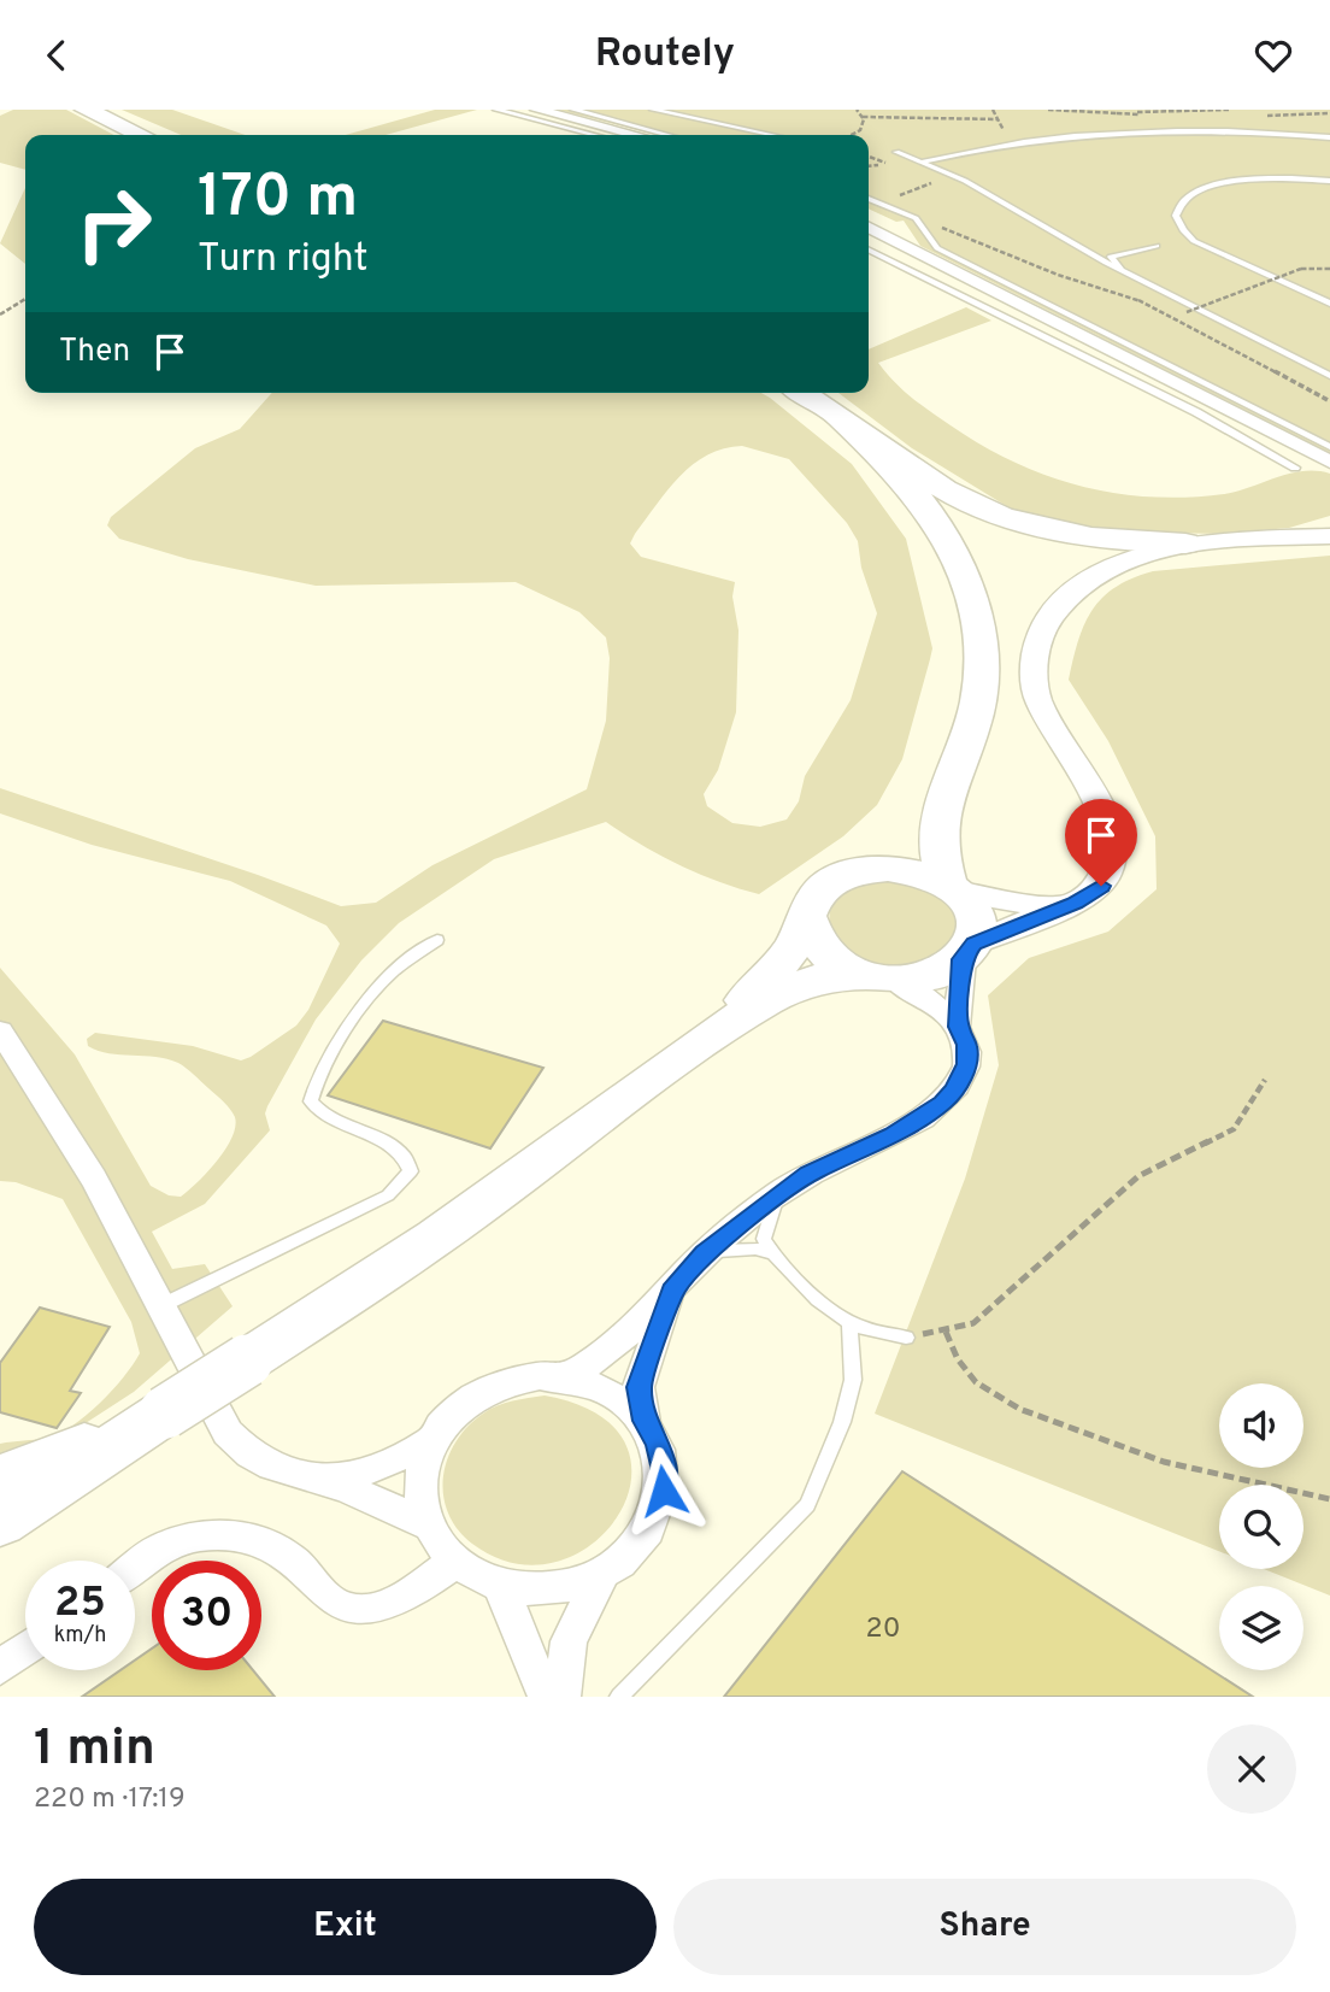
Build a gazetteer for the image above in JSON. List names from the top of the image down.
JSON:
{
  "house_numbers": ["20"],
  "page": {
    "header": "Routely",
    "turn": ["170 m", "Turn right"],
    "then": "Then",
    "speed": "25 km/h",
    "limit": "30",
    "heading": ["1 min", "220 m · 17:19"],
    "buttons": ["Exit", "Share"]
  }
}
